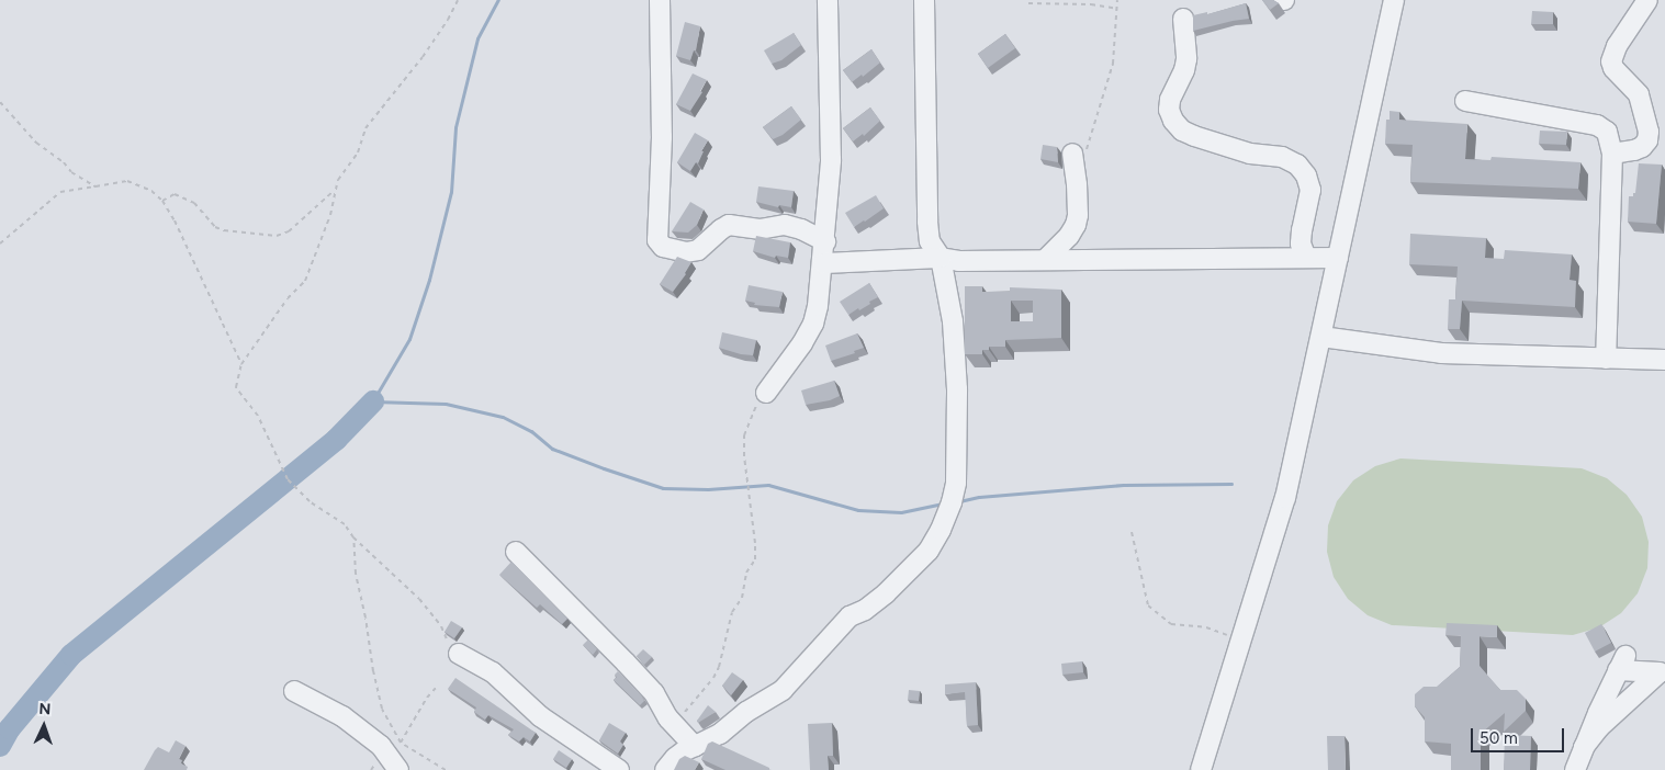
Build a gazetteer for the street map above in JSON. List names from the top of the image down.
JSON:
{
  "scale_bar": "50 m",
  "north": "top"
}
